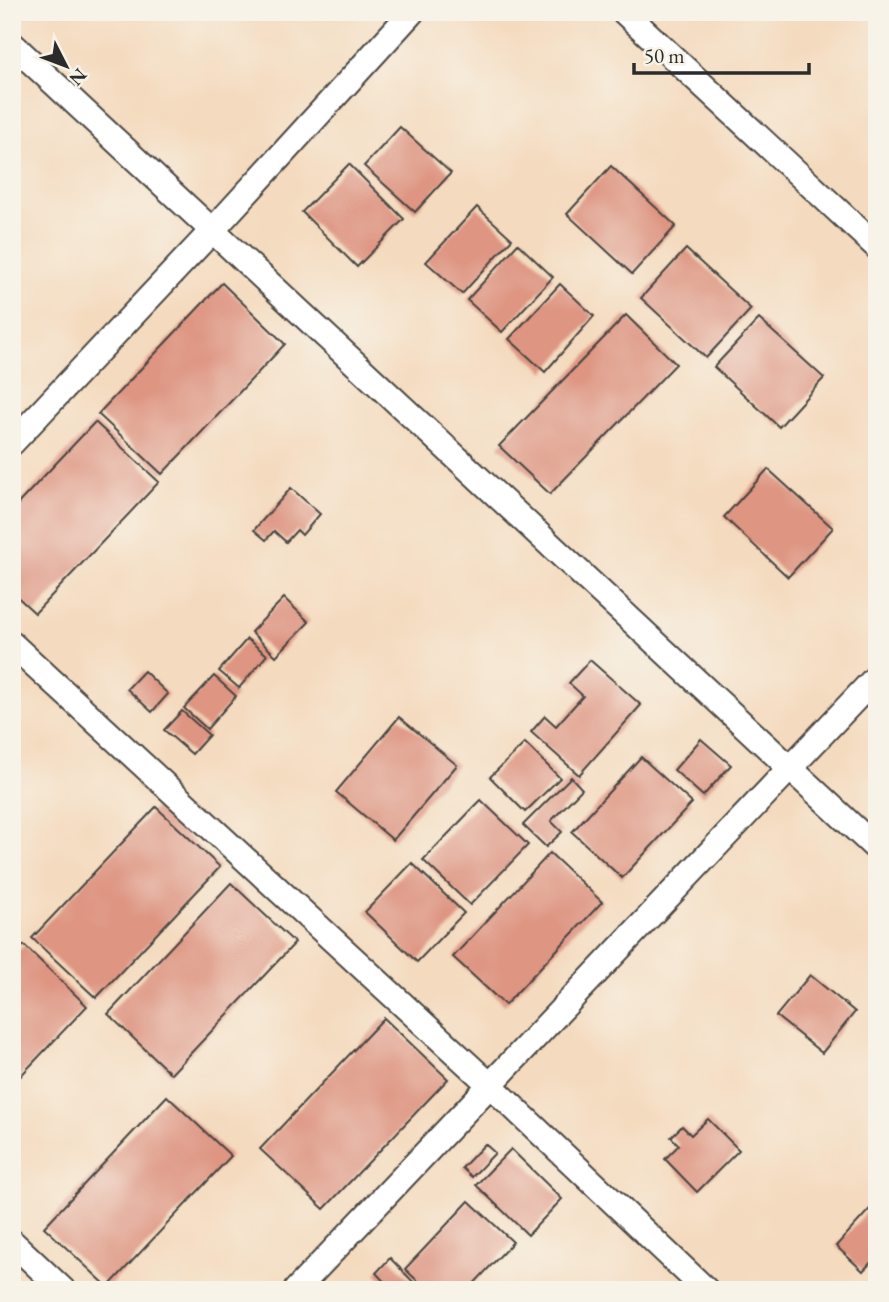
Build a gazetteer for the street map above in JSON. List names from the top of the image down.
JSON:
{
  "scale_bar": "50 m",
  "north": "bottom right"
}
